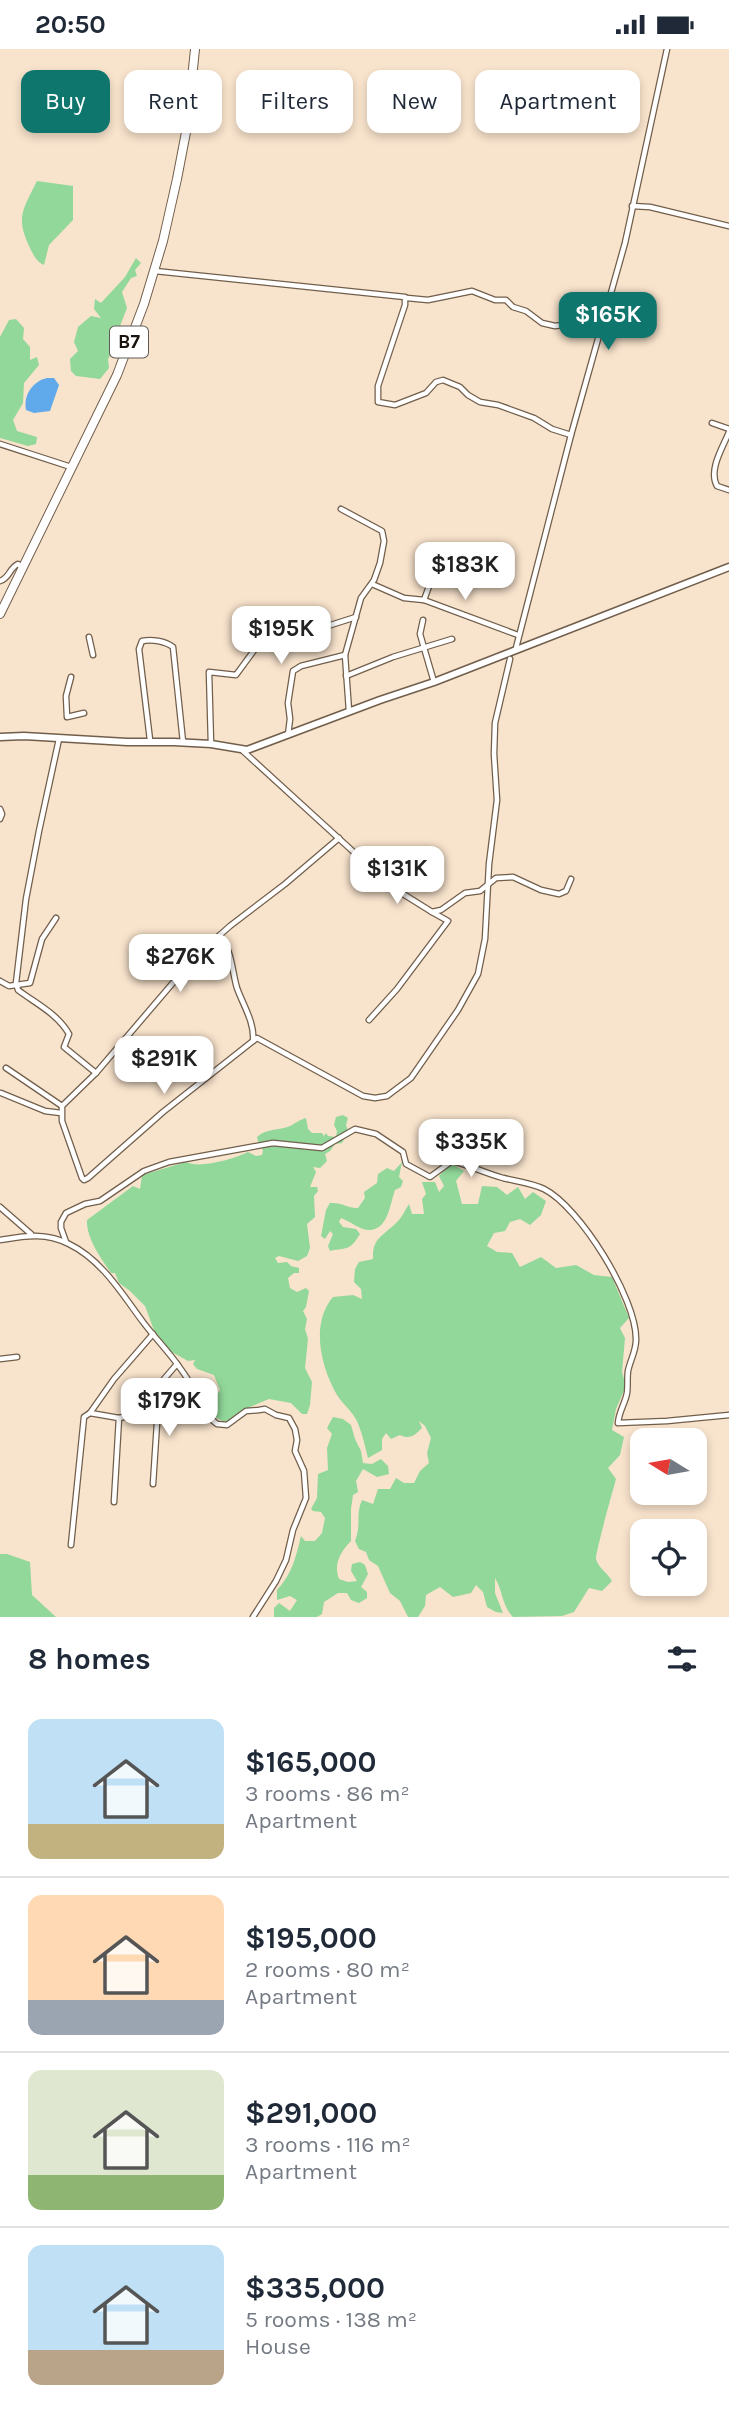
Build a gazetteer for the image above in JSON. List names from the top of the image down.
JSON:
{
  "streets": {
    "highway": ["B7"]
  },
  "north": "left",
  "page": {
    "status": "20:50",
    "chip": [
      "Buy",
      "Rent",
      "Filters",
      "New",
      "Apartment"
    ],
    "price": [
      "$165K",
      "$183K",
      "$195K",
      "$131K",
      "$276K",
      "$291K",
      "$335K",
      "$179K"
    ],
    "heading": "8 homes",
    "list": [
      {
        "name": "$165,000",
        "note": "3 rooms · 86 m² · Apartment"
      },
      {
        "name": "$195,000",
        "note": "2 rooms · 80 m² · Apartment"
      },
      {
        "name": "$291,000",
        "note": "3 rooms · 116 m² · Apartment"
      },
      {
        "name": "$335,000",
        "note": "5 rooms · 138 m² · House"
      }
    ]
  }
}
